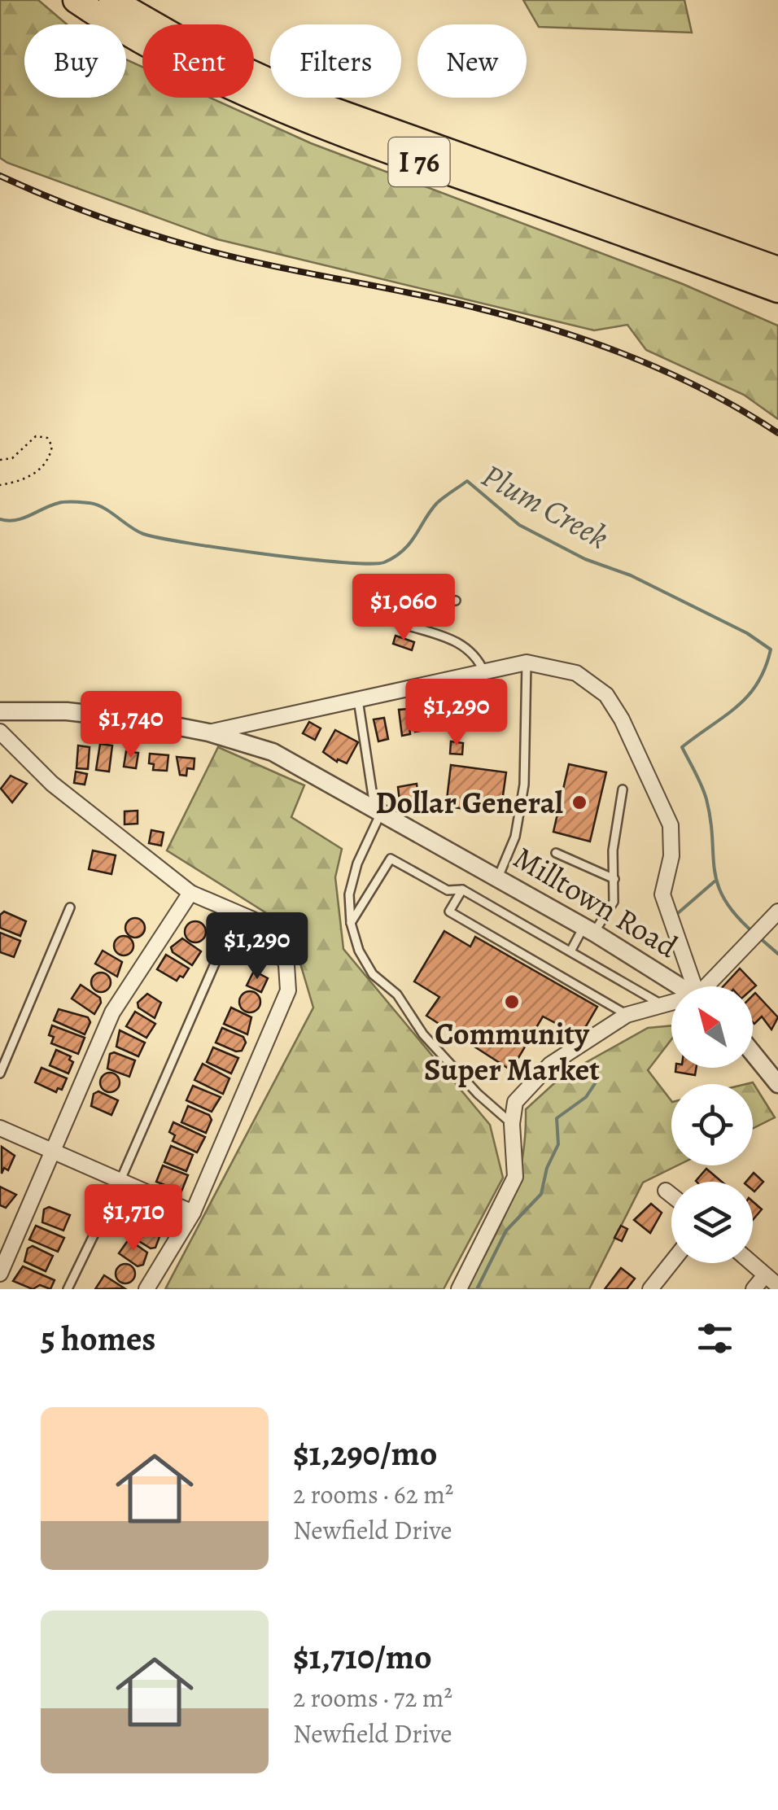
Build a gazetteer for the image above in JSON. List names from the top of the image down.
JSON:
{
  "streets": {
    "highway": ["I 76"],
    "street": ["Milltown Road"]
  },
  "water": ["Plum Creek"],
  "places": ["Dollar General", "Community Super Market"],
  "north": "top left",
  "page": {
    "chip": [
      "Buy",
      "Rent",
      "Filters",
      "New"
    ],
    "price": [
      "$1,060",
      "$1,290",
      "$1,740",
      "$1,290",
      "$1,710"
    ],
    "heading": "5 homes",
    "list": [
      {
        "name": "$1,290/mo",
        "note": "2 rooms · 62 m² · Newfield Drive"
      },
      {
        "name": "$1,710/mo",
        "note": "2 rooms · 72 m² · Newfield Drive"
      }
    ]
  }
}
